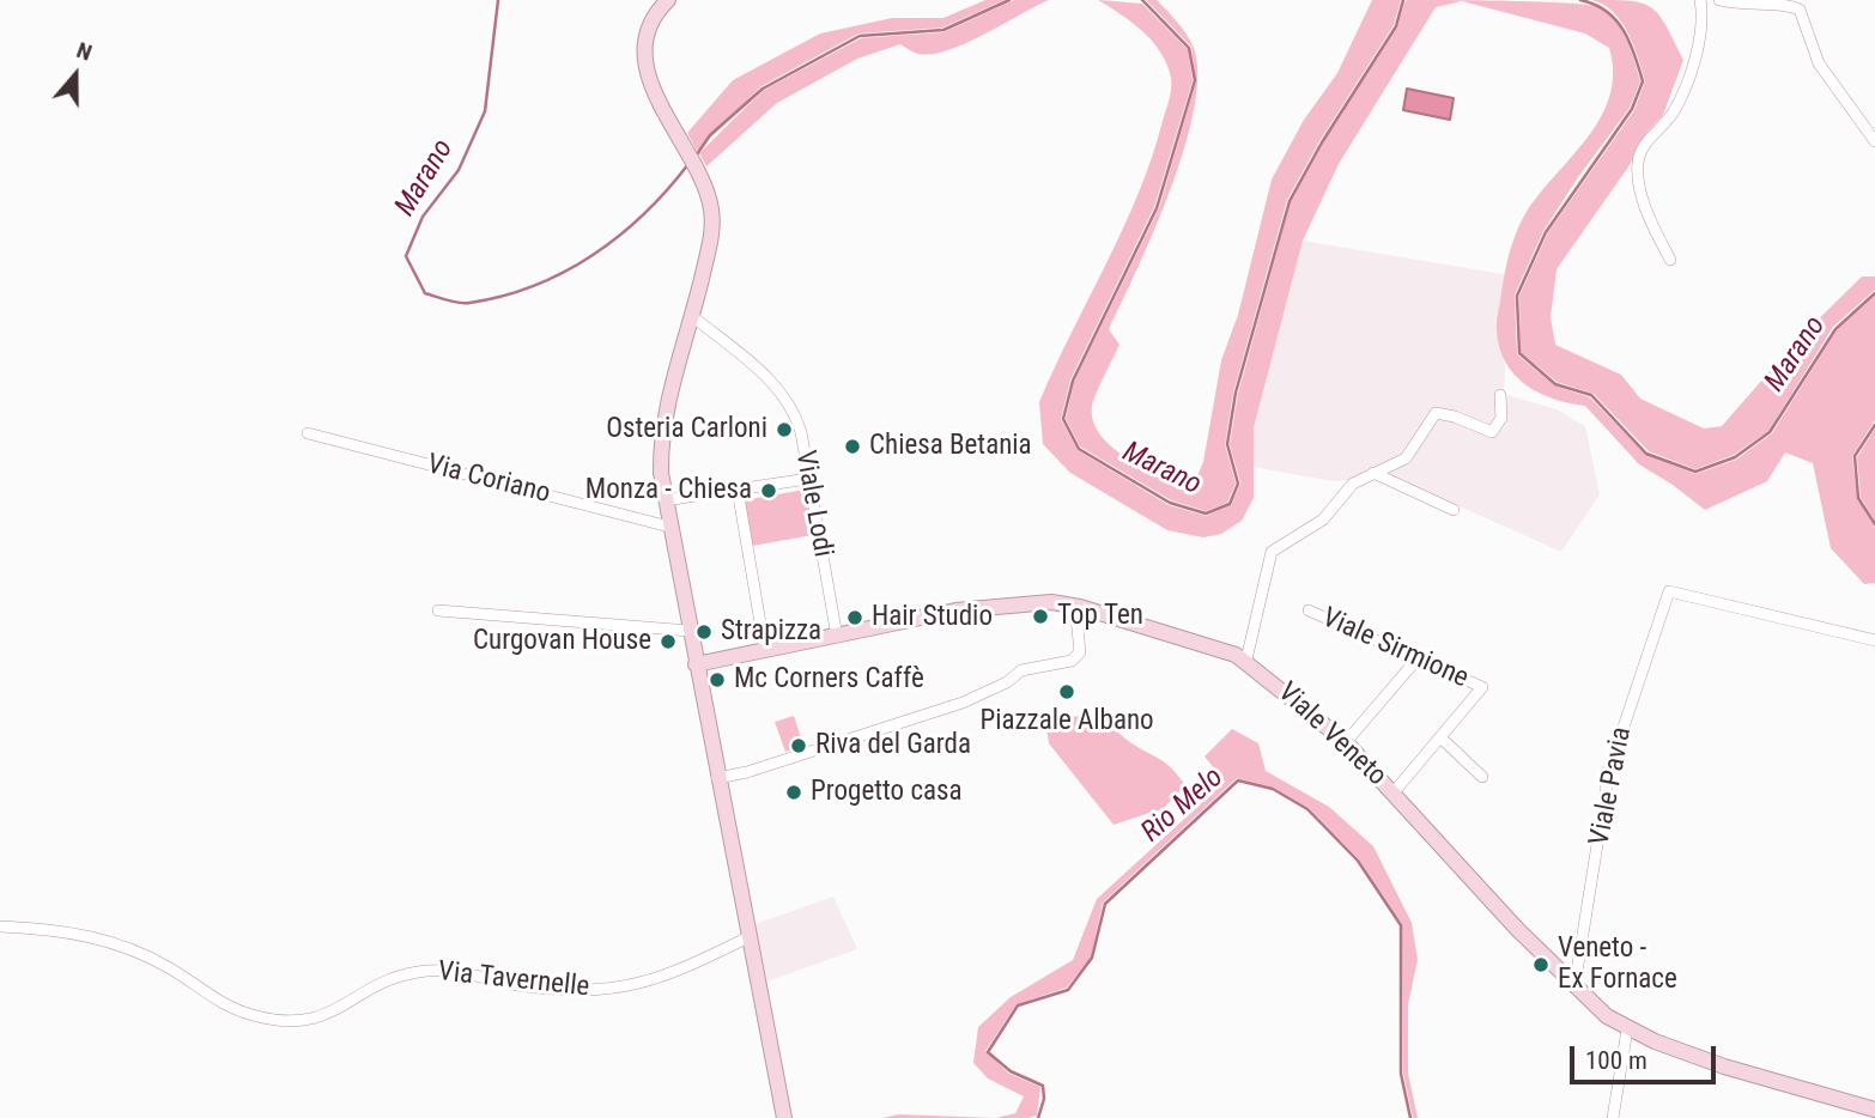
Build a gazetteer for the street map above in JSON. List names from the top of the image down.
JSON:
{
  "streets": {
    "main road": ["Viale Veneto"],
    "street": [
      "Via Coriano",
      "Viale Lodi",
      "Viale Sirmione",
      "Viale Pavia",
      "Via Tavernelle"
    ]
  },
  "crossings": [
    ["Viale Lodi", "Viale Veneto"],
    ["Viale Veneto", "Viale Pavia"]
  ],
  "water": ["Marano", "Rio Melo"],
  "places": [
    "Osteria Carloni",
    "Chiesa Betania",
    "Monza - Chiesa",
    "Top Ten",
    "Hair Studio",
    "Strapizza",
    "Curgovan House",
    "Mc Corners Caffè",
    "Piazzale Albano",
    "Riva del Garda",
    "Progetto casa",
    "Veneto - Ex Fornace"
  ],
  "scale_bar": "100 m",
  "north": "top"
}
